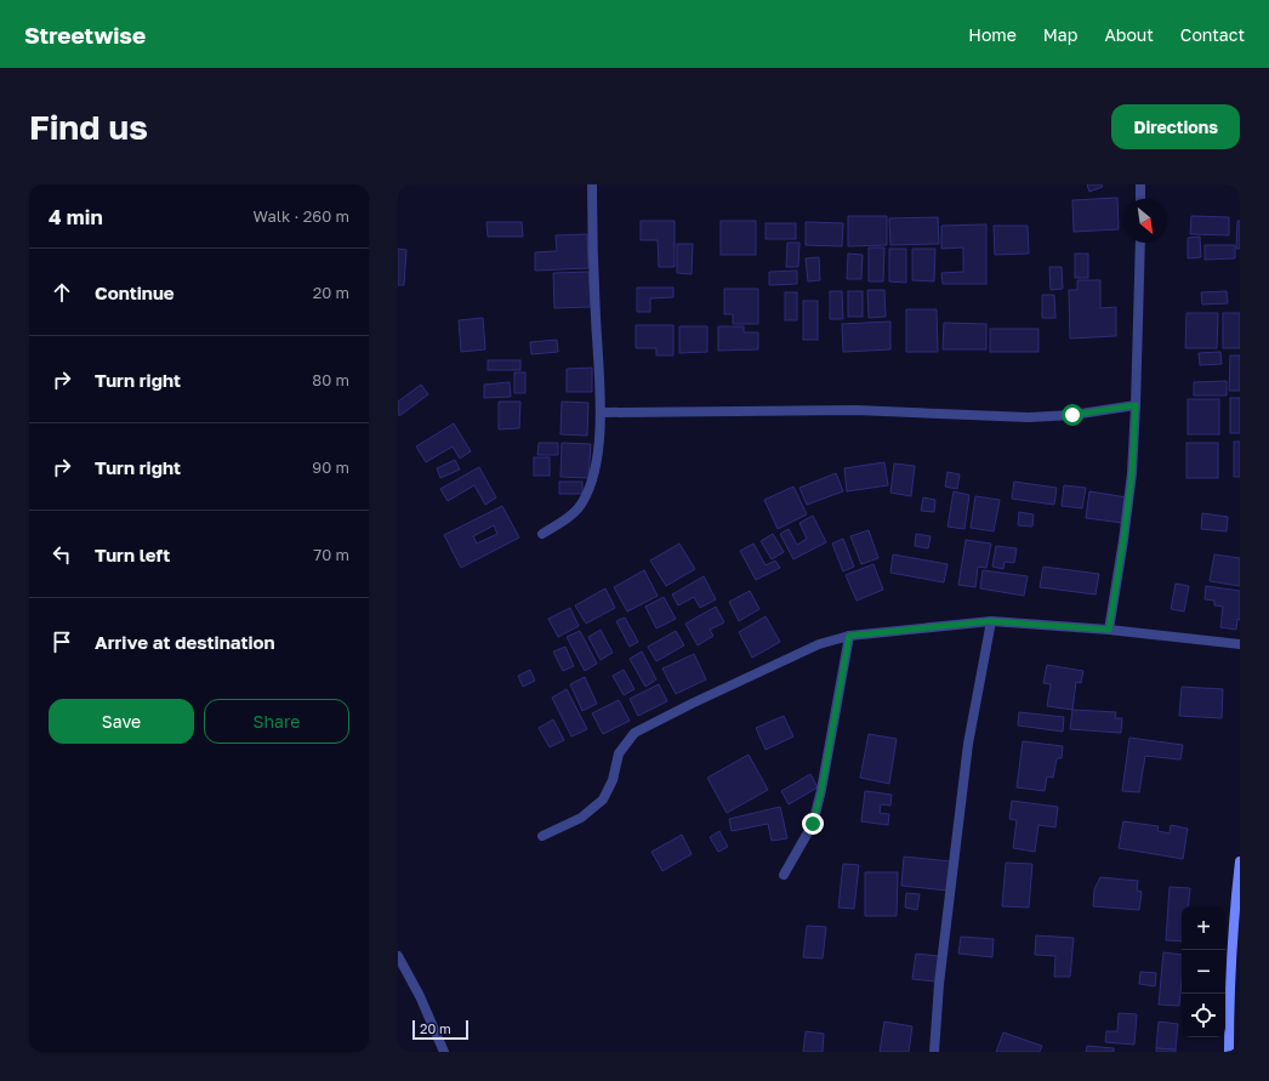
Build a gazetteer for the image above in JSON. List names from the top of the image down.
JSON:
{
  "scale_bar": "20 m",
  "north": "bottom right",
  "page": {
    "header": "Streetwise",
    "nav": [
      "Home",
      "Map",
      "About",
      "Contact"
    ],
    "buttons": [
      "Directions",
      ["Save", "Share"]
    ],
    "title": "Find us",
    "heading": ["4 min", "Walk · 260 m"],
    "list": [
      ["Continue", "20 m"],
      ["Turn right", "80 m"],
      ["Turn right", "90 m"],
      ["Turn left", "70 m"],
      "Arrive at destination"
    ],
    "map_buttons": ["+", "−"],
    "scale": "20 m"
  }
}
